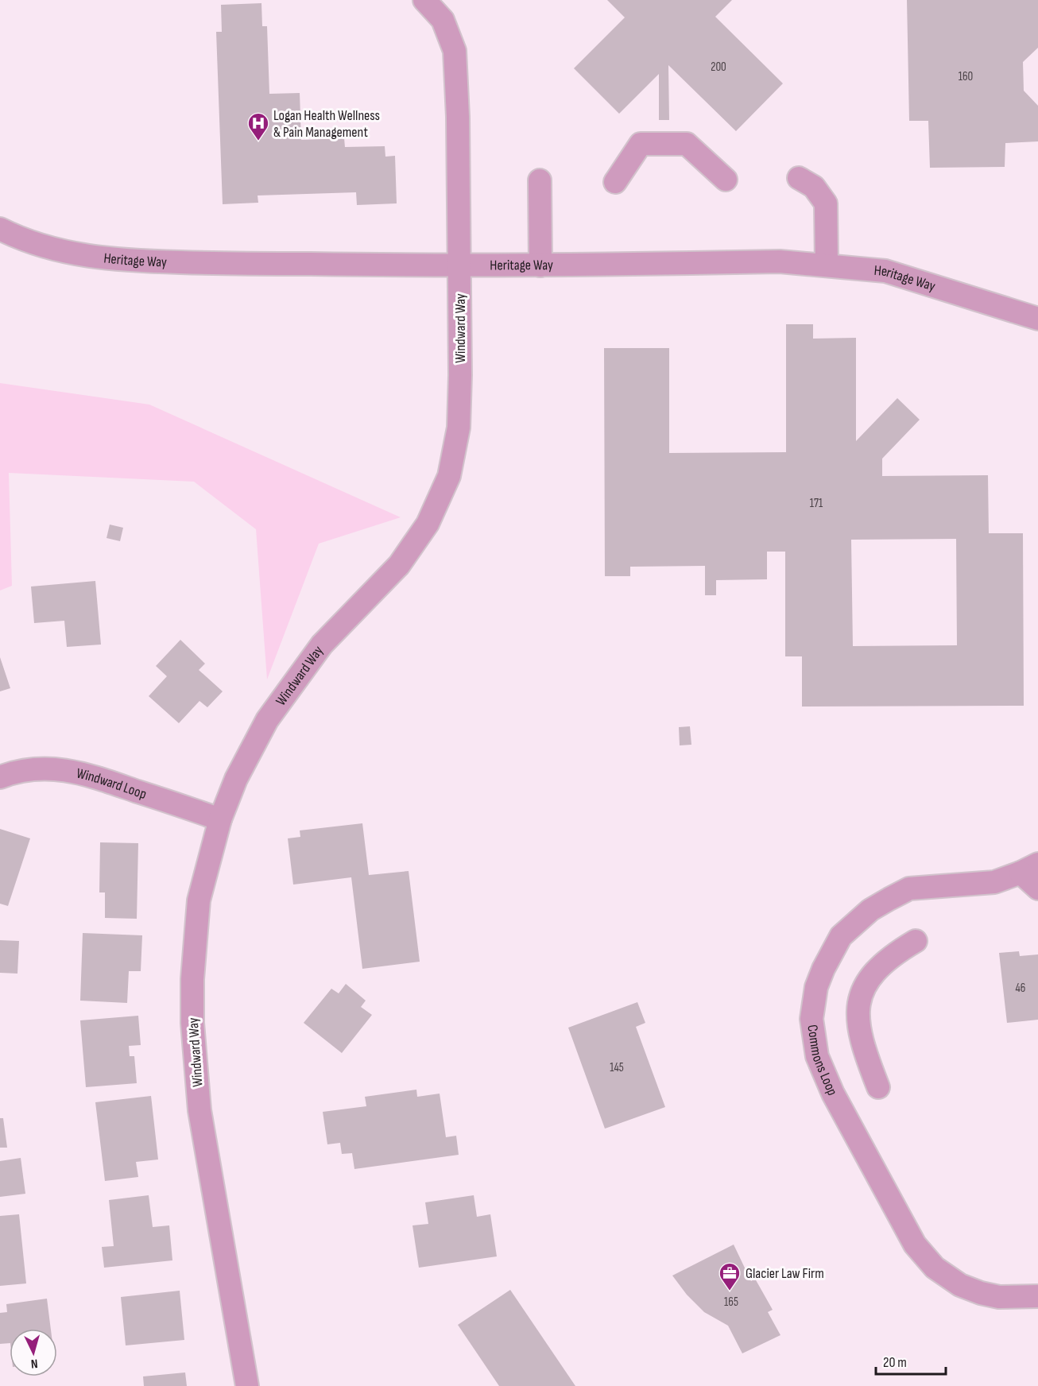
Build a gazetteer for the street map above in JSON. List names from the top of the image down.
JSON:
{
  "streets": {
    "street": [
      "Heritage Way",
      "Windward Way",
      "Windward Loop",
      "Commons Loop"
    ]
  },
  "crossings": [
    ["Heritage Way", "Windward Way"],
    ["Windward Way", "Windward Loop"]
  ],
  "places": {
    "hospital": ["Logan Health Wellness & Pain Management"],
    "office": ["Glacier Law Firm"]
  },
  "house_numbers": [
    "200",
    "160",
    "171",
    "46",
    "145",
    "165"
  ],
  "scale_bar": "20 m",
  "north": "bottom"
}
